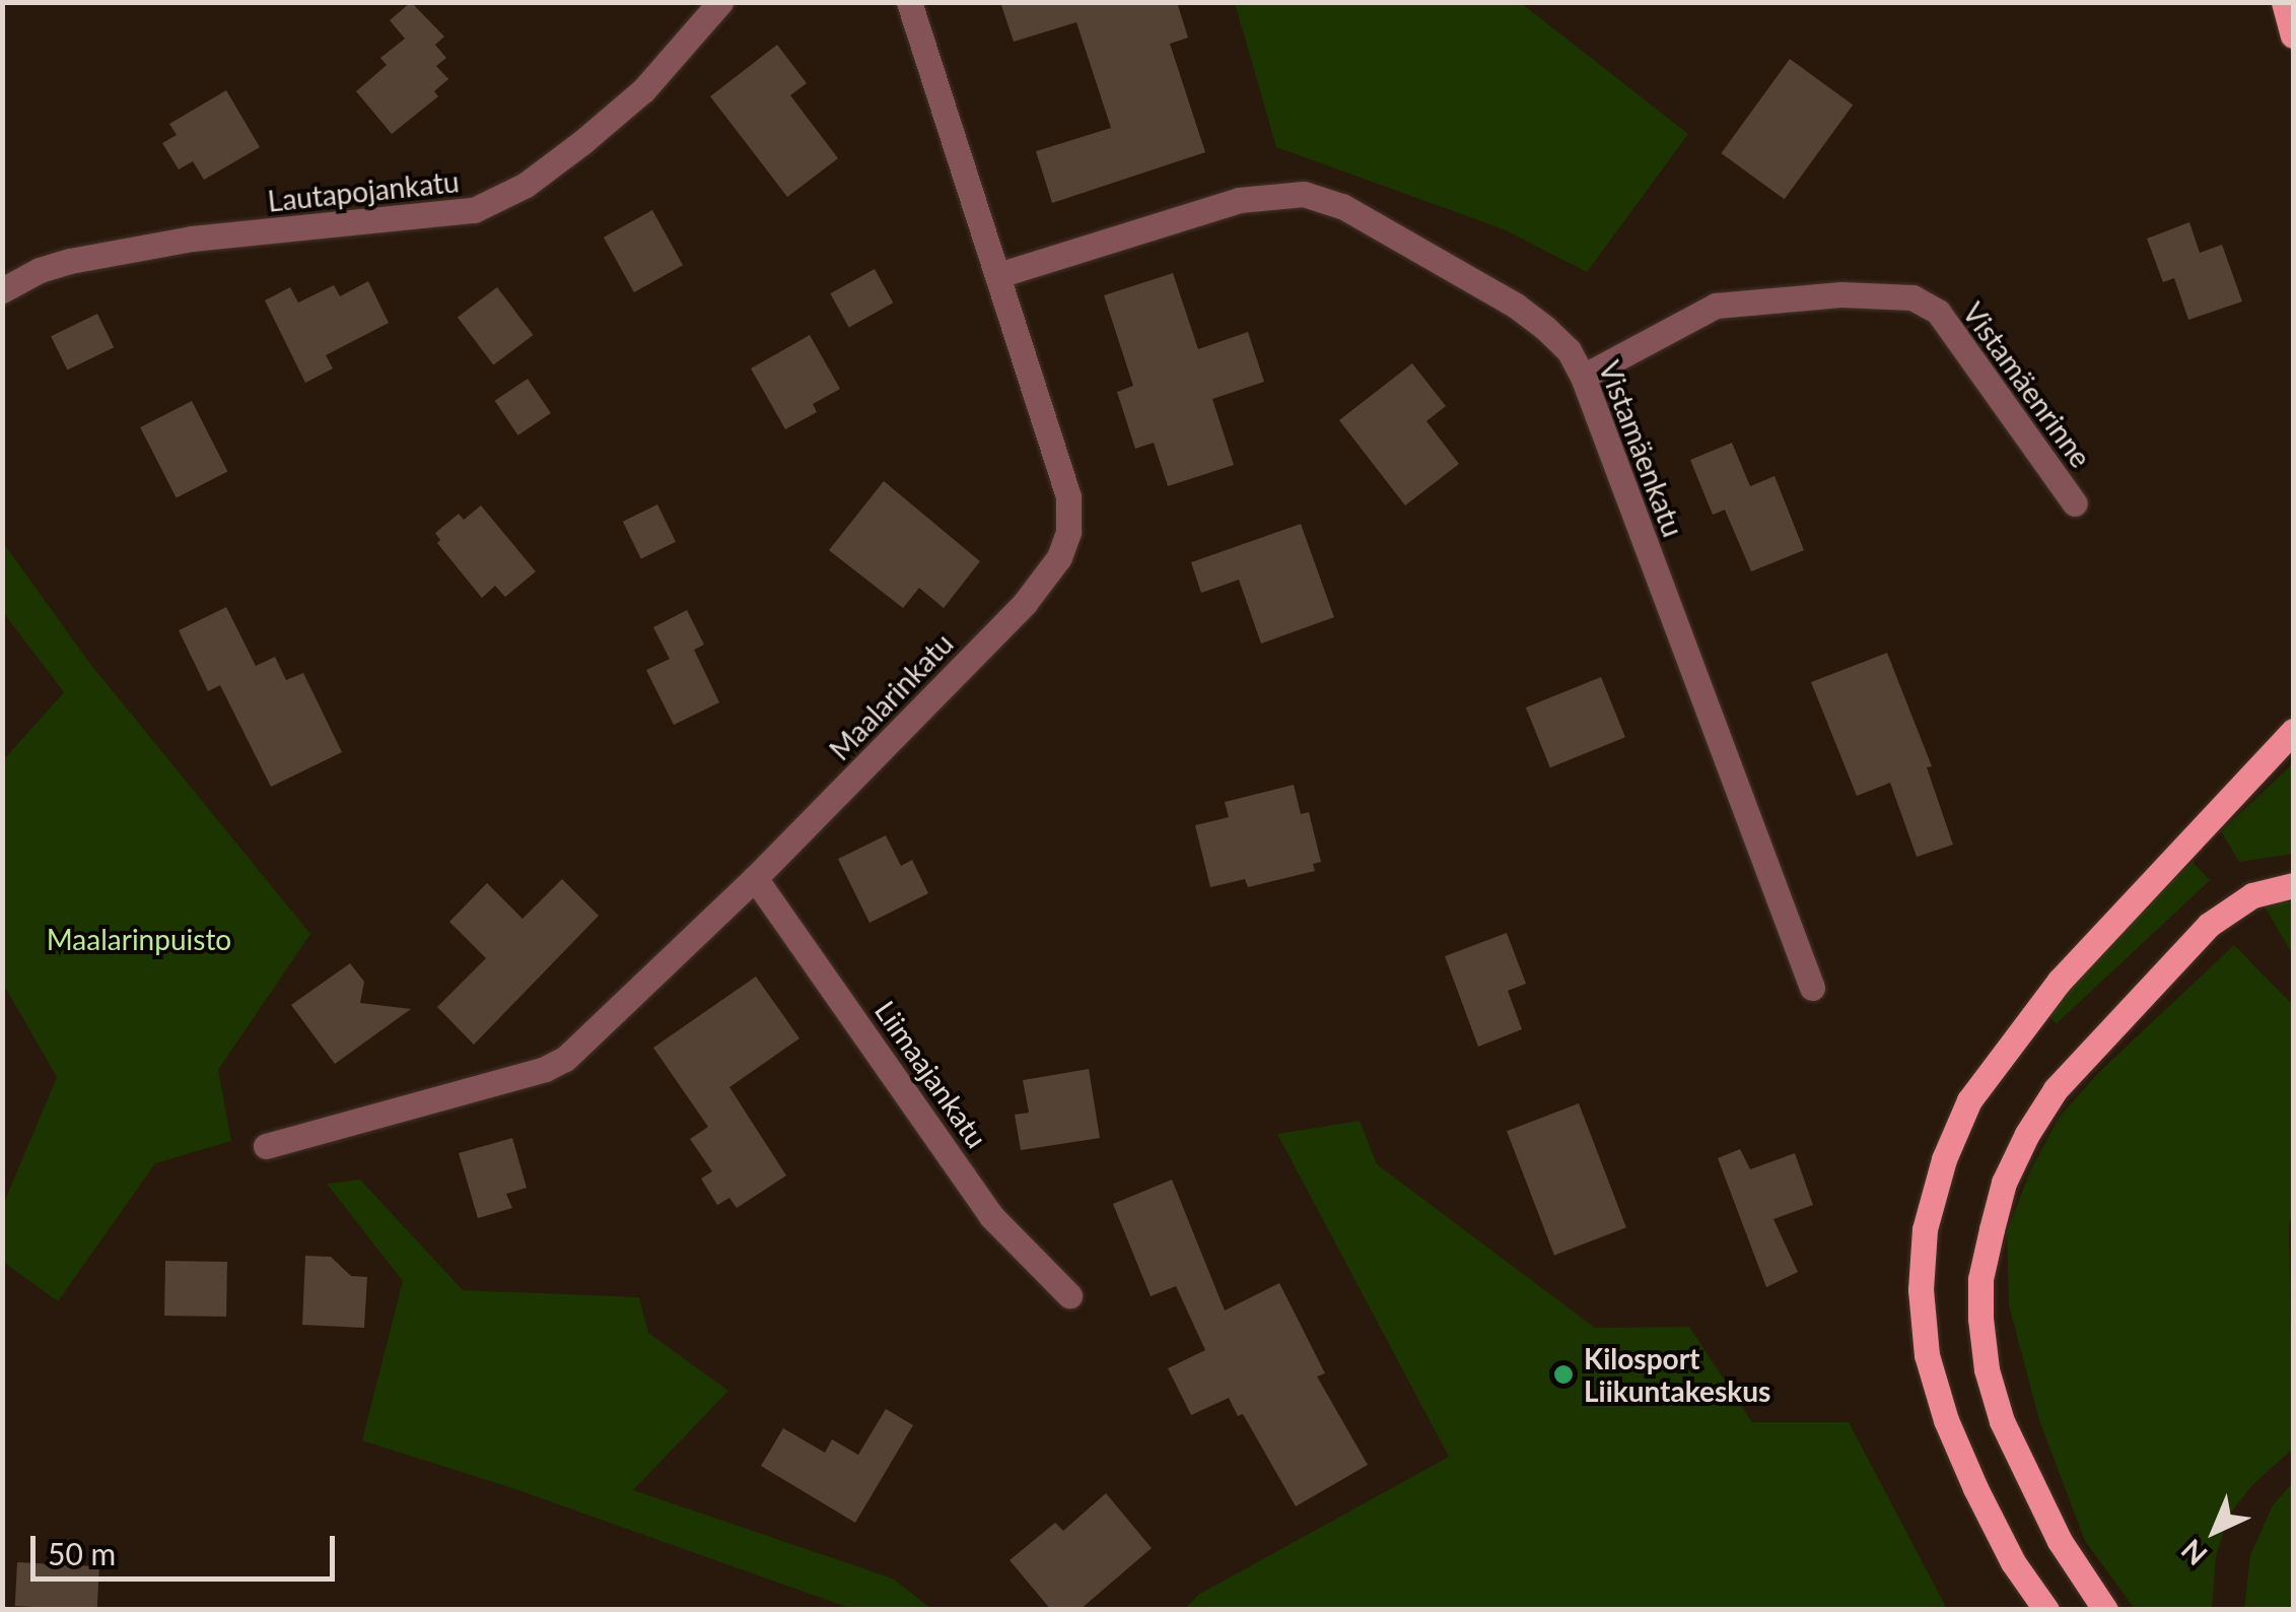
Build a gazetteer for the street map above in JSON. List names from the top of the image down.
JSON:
{
  "streets": {
    "street": [
      "Lautapojankatu",
      "Vistamäenrinne",
      "Vistamäenkatu",
      "Maalarinkatu",
      "Liimaajankatu"
    ]
  },
  "crossings": [
    ["Vistamäenrinne", "Vistamäenkatu"],
    ["Vistamäenkatu", "Maalarinkatu"],
    ["Maalarinkatu", "Liimaajankatu"]
  ],
  "parks": ["Maalarinpuisto"],
  "places": ["Kilosport Liikuntakeskus"],
  "scale_bar": "50 m",
  "north": "bottom left"
}
